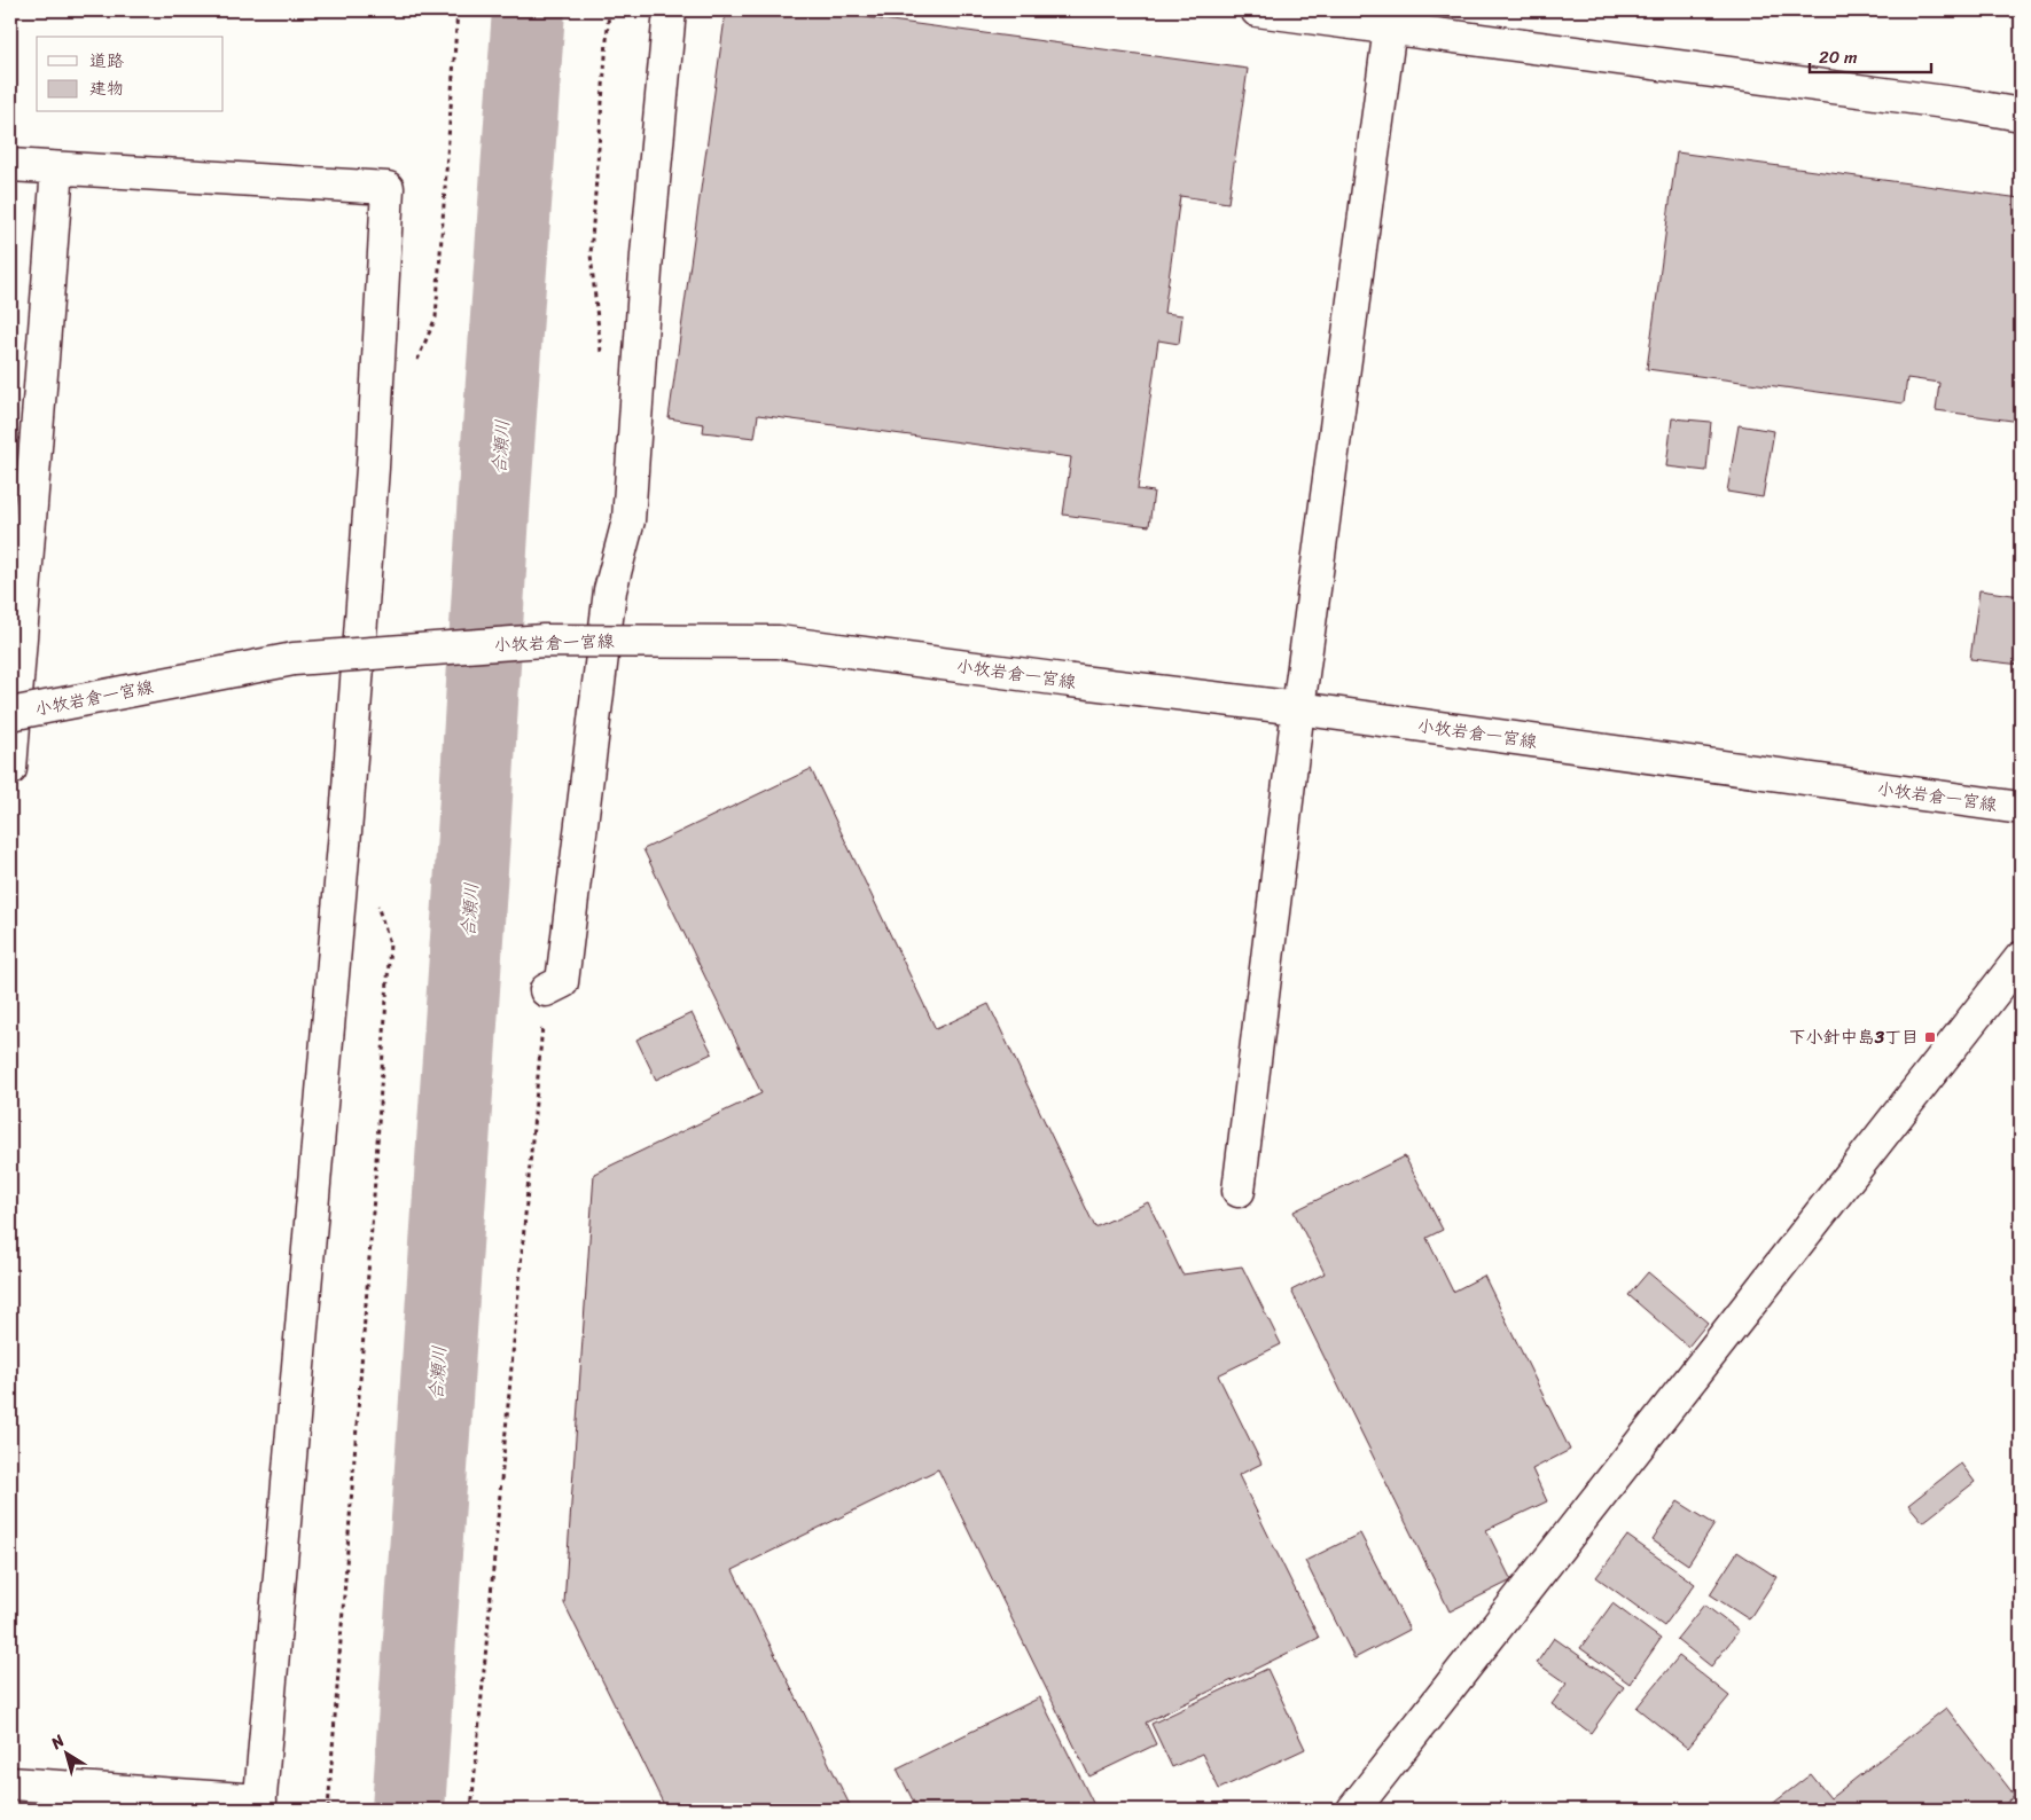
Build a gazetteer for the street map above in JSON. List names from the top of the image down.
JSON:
{
  "streets": {
    "street": ["小牧岩倉一宮線"]
  },
  "water": ["合瀬川"],
  "places": {
    "transit": ["下小針中島3丁目"]
  },
  "legend": ["道路", "建物"],
  "scale_bar": "20 m",
  "north": "top left"
}
